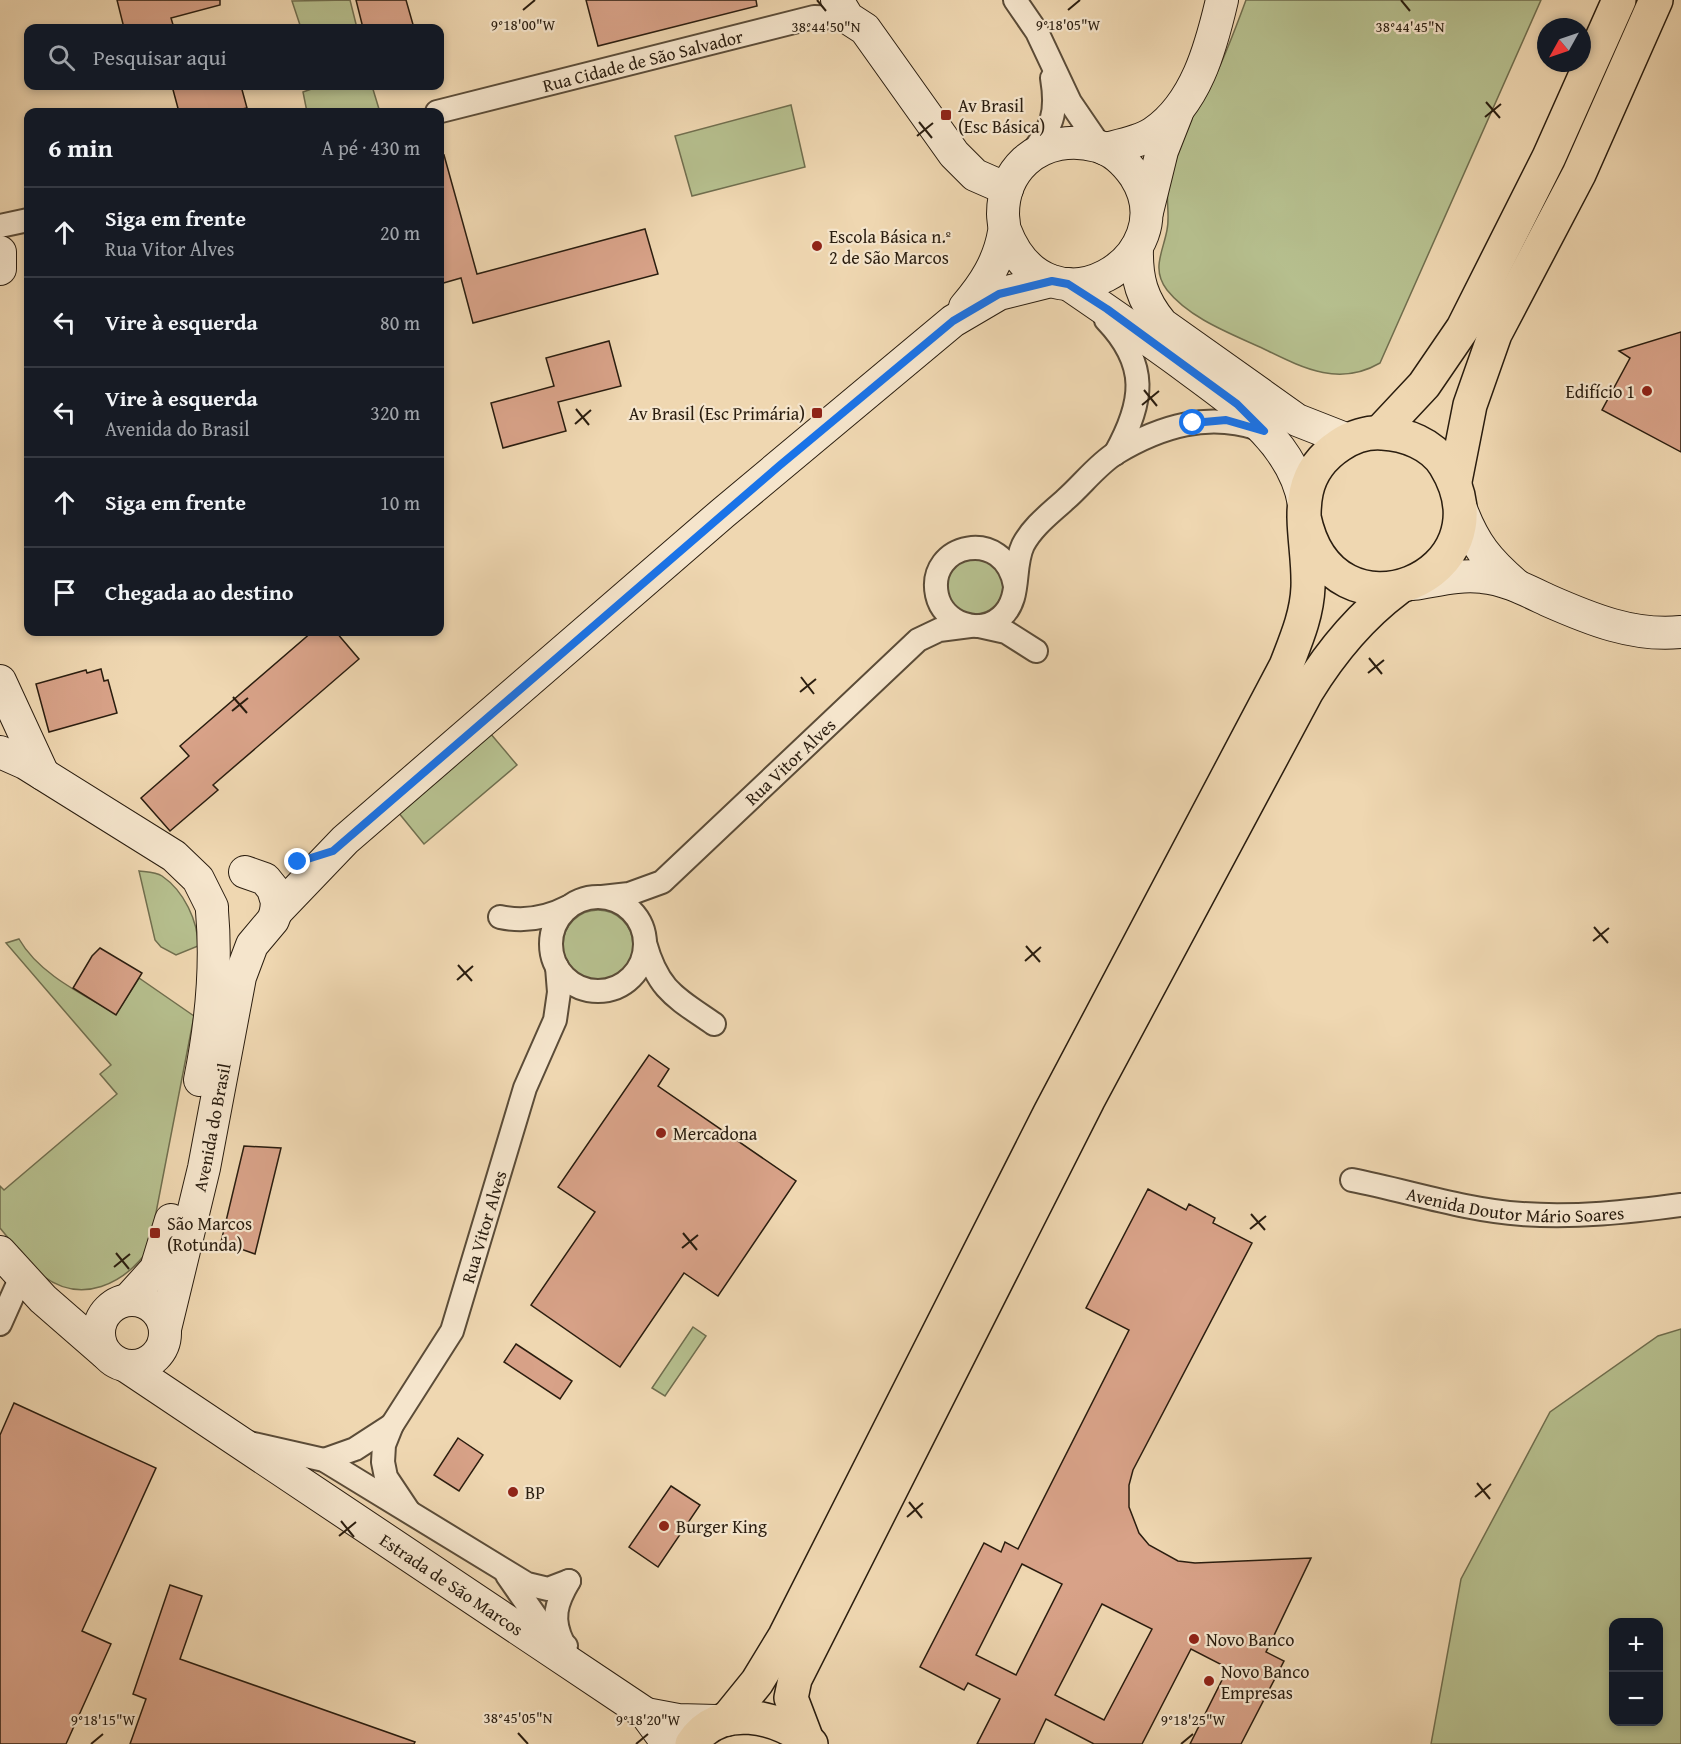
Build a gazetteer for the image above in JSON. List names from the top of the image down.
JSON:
{
  "streets": {
    "street": [
      "Rua Cidade de São Salvador",
      "Rua Vitor Alves",
      "Avenida do Brasil",
      "Avenida Doutor Mário Soares",
      "Estrada de São Marcos"
    ]
  },
  "crossings": [
    ["Rua Vitor Alves", "Estrada de São Marcos"],
    ["Avenida do Brasil", "Estrada de São Marcos"]
  ],
  "places": {
    "transit": ["Av Brasil (Esc Básica)", "Av Brasil (Esc Primária)", "São Marcos (Rotunda)"],
    "other": [
      "Escola Básica n.º 2 de São Marcos",
      "Edifício 1",
      "Mercadona",
      "BP",
      "Burger King",
      "Novo Banco",
      "Novo Banco Empresas"
    ]
  },
  "north": "bottom left",
  "page": {
    "search": "Pesquisar aqui",
    "heading": ["6 min", "A pé · 430 m"],
    "list": [
      ["Siga em frente", "Rua Vitor Alves", "20 m"],
      ["Vire à esquerda", "80 m"],
      ["Vire à esquerda", "Avenida do Brasil", "320 m"],
      ["Siga em frente", "10 m"],
      "Chegada ao destino"
    ],
    "map_buttons": ["+", "−"]
  },
  "coordinates": [
    "9°18'05\"W",
    "9°18'00\"W",
    "38°44'50\"N",
    "38°44'45\"N",
    "38°45'05\"N",
    "9°18'15\"W",
    "9°18'20\"W",
    "9°18'25\"W"
  ]
}
